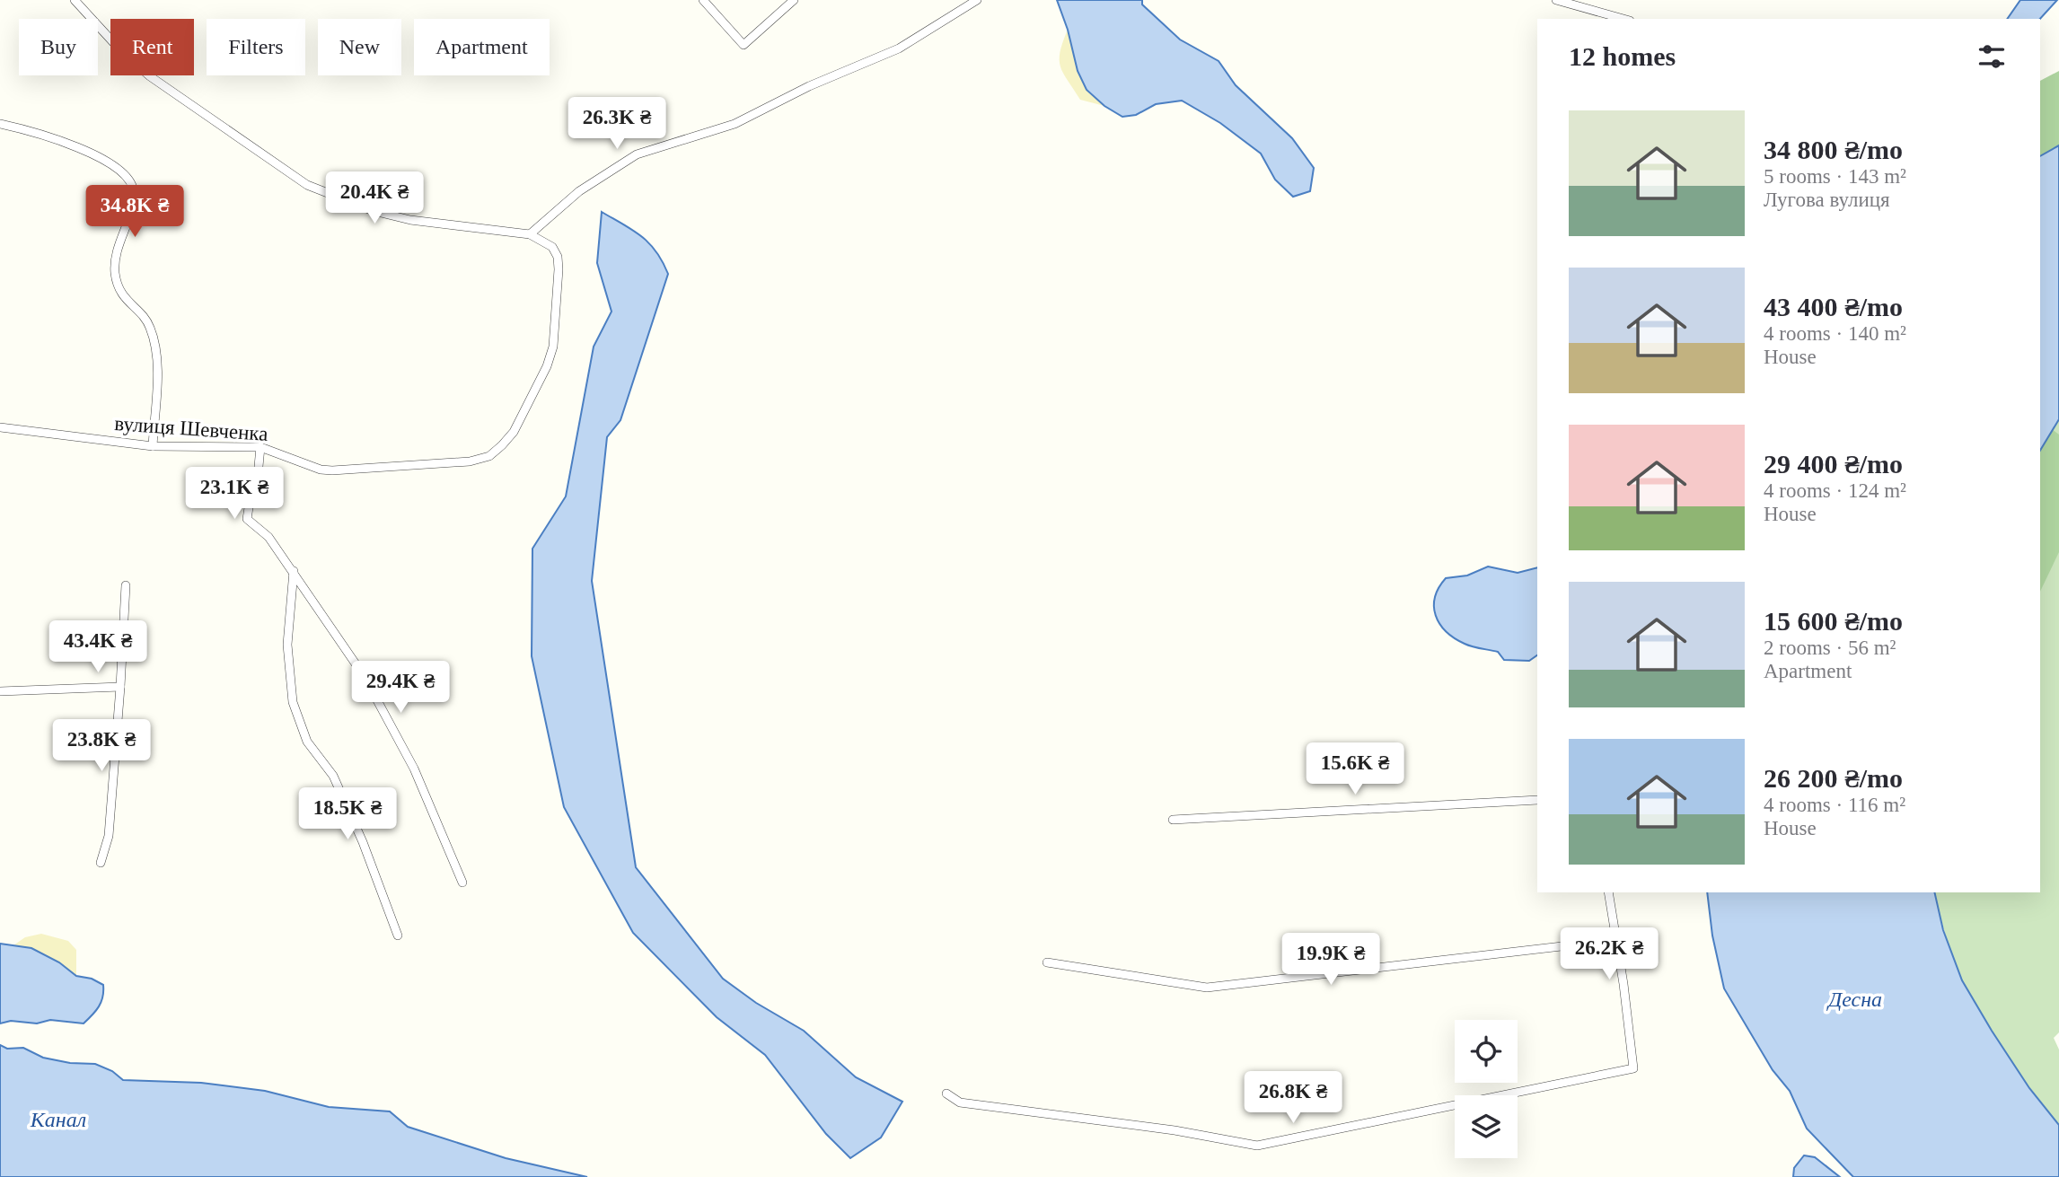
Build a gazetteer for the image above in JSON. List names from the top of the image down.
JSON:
{
  "streets": {
    "street": ["вулиця Шевченка"]
  },
  "water": ["Десна", "Канал"],
  "page": {
    "chip": [
      "Buy",
      "Rent",
      "Filters",
      "New",
      "Apartment"
    ],
    "heading": "12 homes",
    "list": [
      {
        "name": "34 800 ₴/mo",
        "note": "5 rooms · 143 m² · Лугова вулиця"
      },
      {
        "name": "43 400 ₴/mo",
        "note": "4 rooms · 140 m² · House"
      },
      {
        "name": "29 400 ₴/mo",
        "note": "4 rooms · 124 m² · House"
      },
      {
        "name": "15 600 ₴/mo",
        "note": "2 rooms · 56 m² · Apartment"
      },
      {
        "name": "26 200 ₴/mo",
        "note": "4 rooms · 116 m² · House"
      }
    ],
    "price": [
      "26.3K ₴",
      "20.4K ₴",
      "34.8K ₴",
      "23.1K ₴",
      "43.4K ₴",
      "29.4K ₴",
      "23.8K ₴",
      "15.6K ₴",
      "18.5K ₴",
      "26.2K ₴",
      "19.9K ₴",
      "26.8K ₴"
    ]
  }
}
